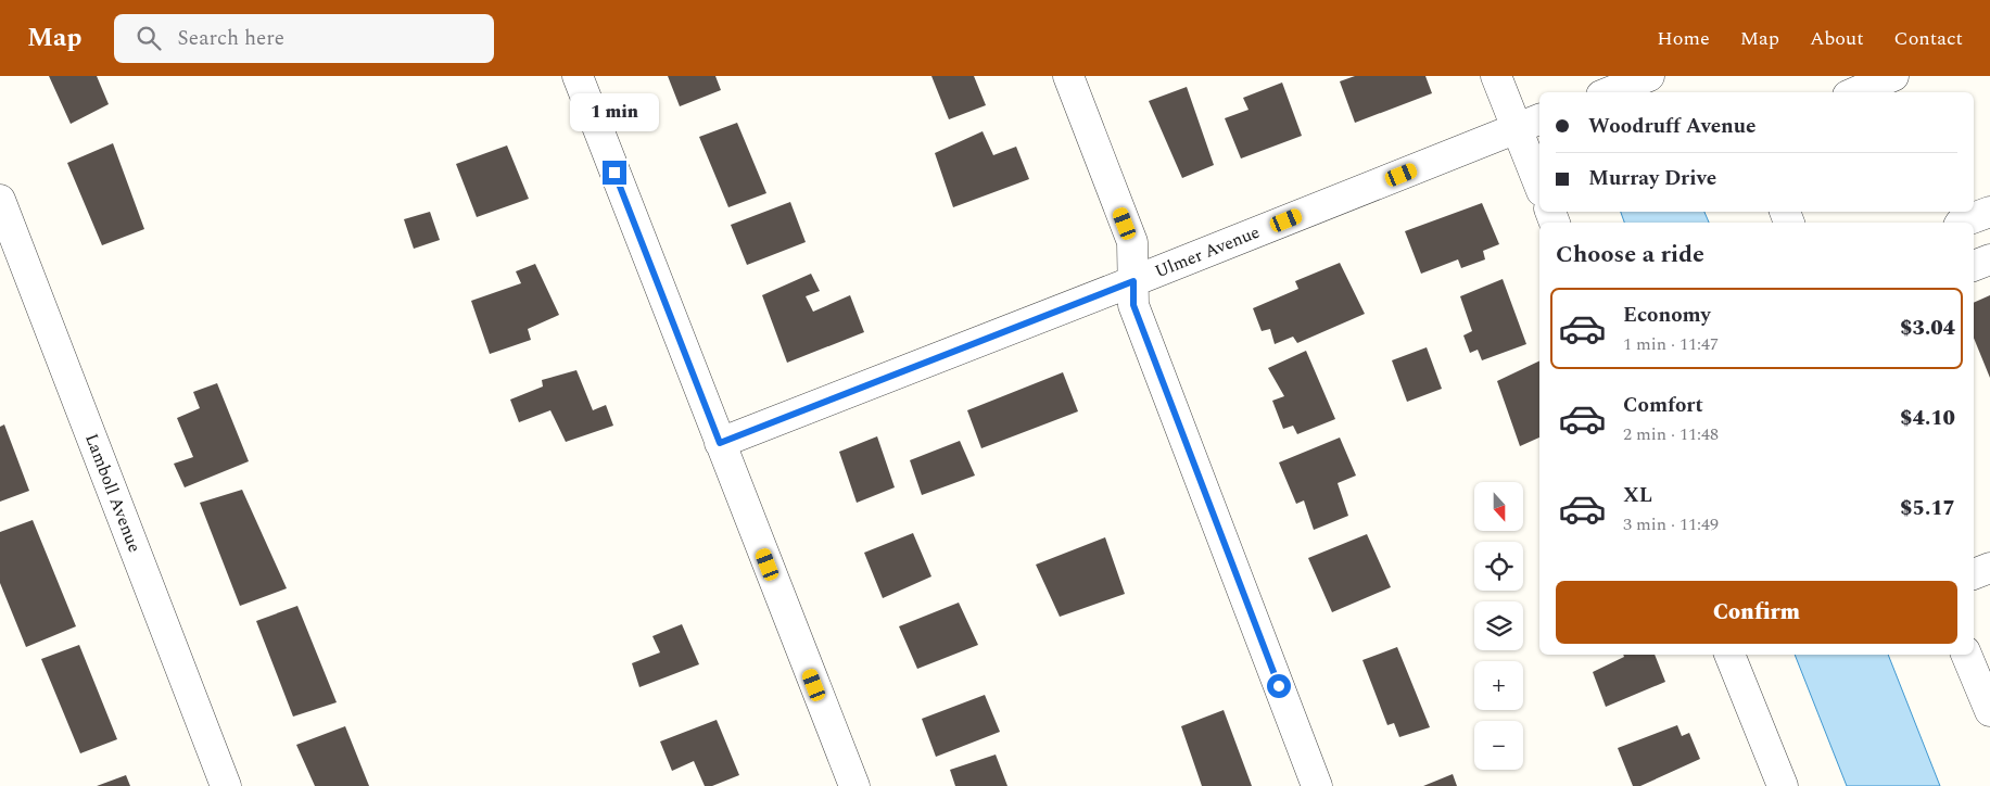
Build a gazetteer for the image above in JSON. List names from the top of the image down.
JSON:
{
  "streets": {
    "street": ["Ulmer Avenue", "Lamboll Avenue"]
  },
  "north": "bottom",
  "page": {
    "header": "Map",
    "search": "Search here",
    "nav": [
      "Home",
      "Map",
      "About",
      "Contact"
    ],
    "banner": ["Woodruff Avenue", "Murray Drive"],
    "bubble": "1 min",
    "heading": "Choose a ride",
    "list": [
      {
        "name": "Economy",
        "note": "1 min · 11:47",
        "value": "$3.04"
      },
      {
        "name": "Comfort",
        "note": "2 min · 11:48",
        "value": "$4.10"
      },
      {
        "name": "XL",
        "note": "3 min · 11:49",
        "value": "$5.17"
      }
    ],
    "map_buttons": ["+", "−"],
    "buttons": "Confirm"
  }
}
